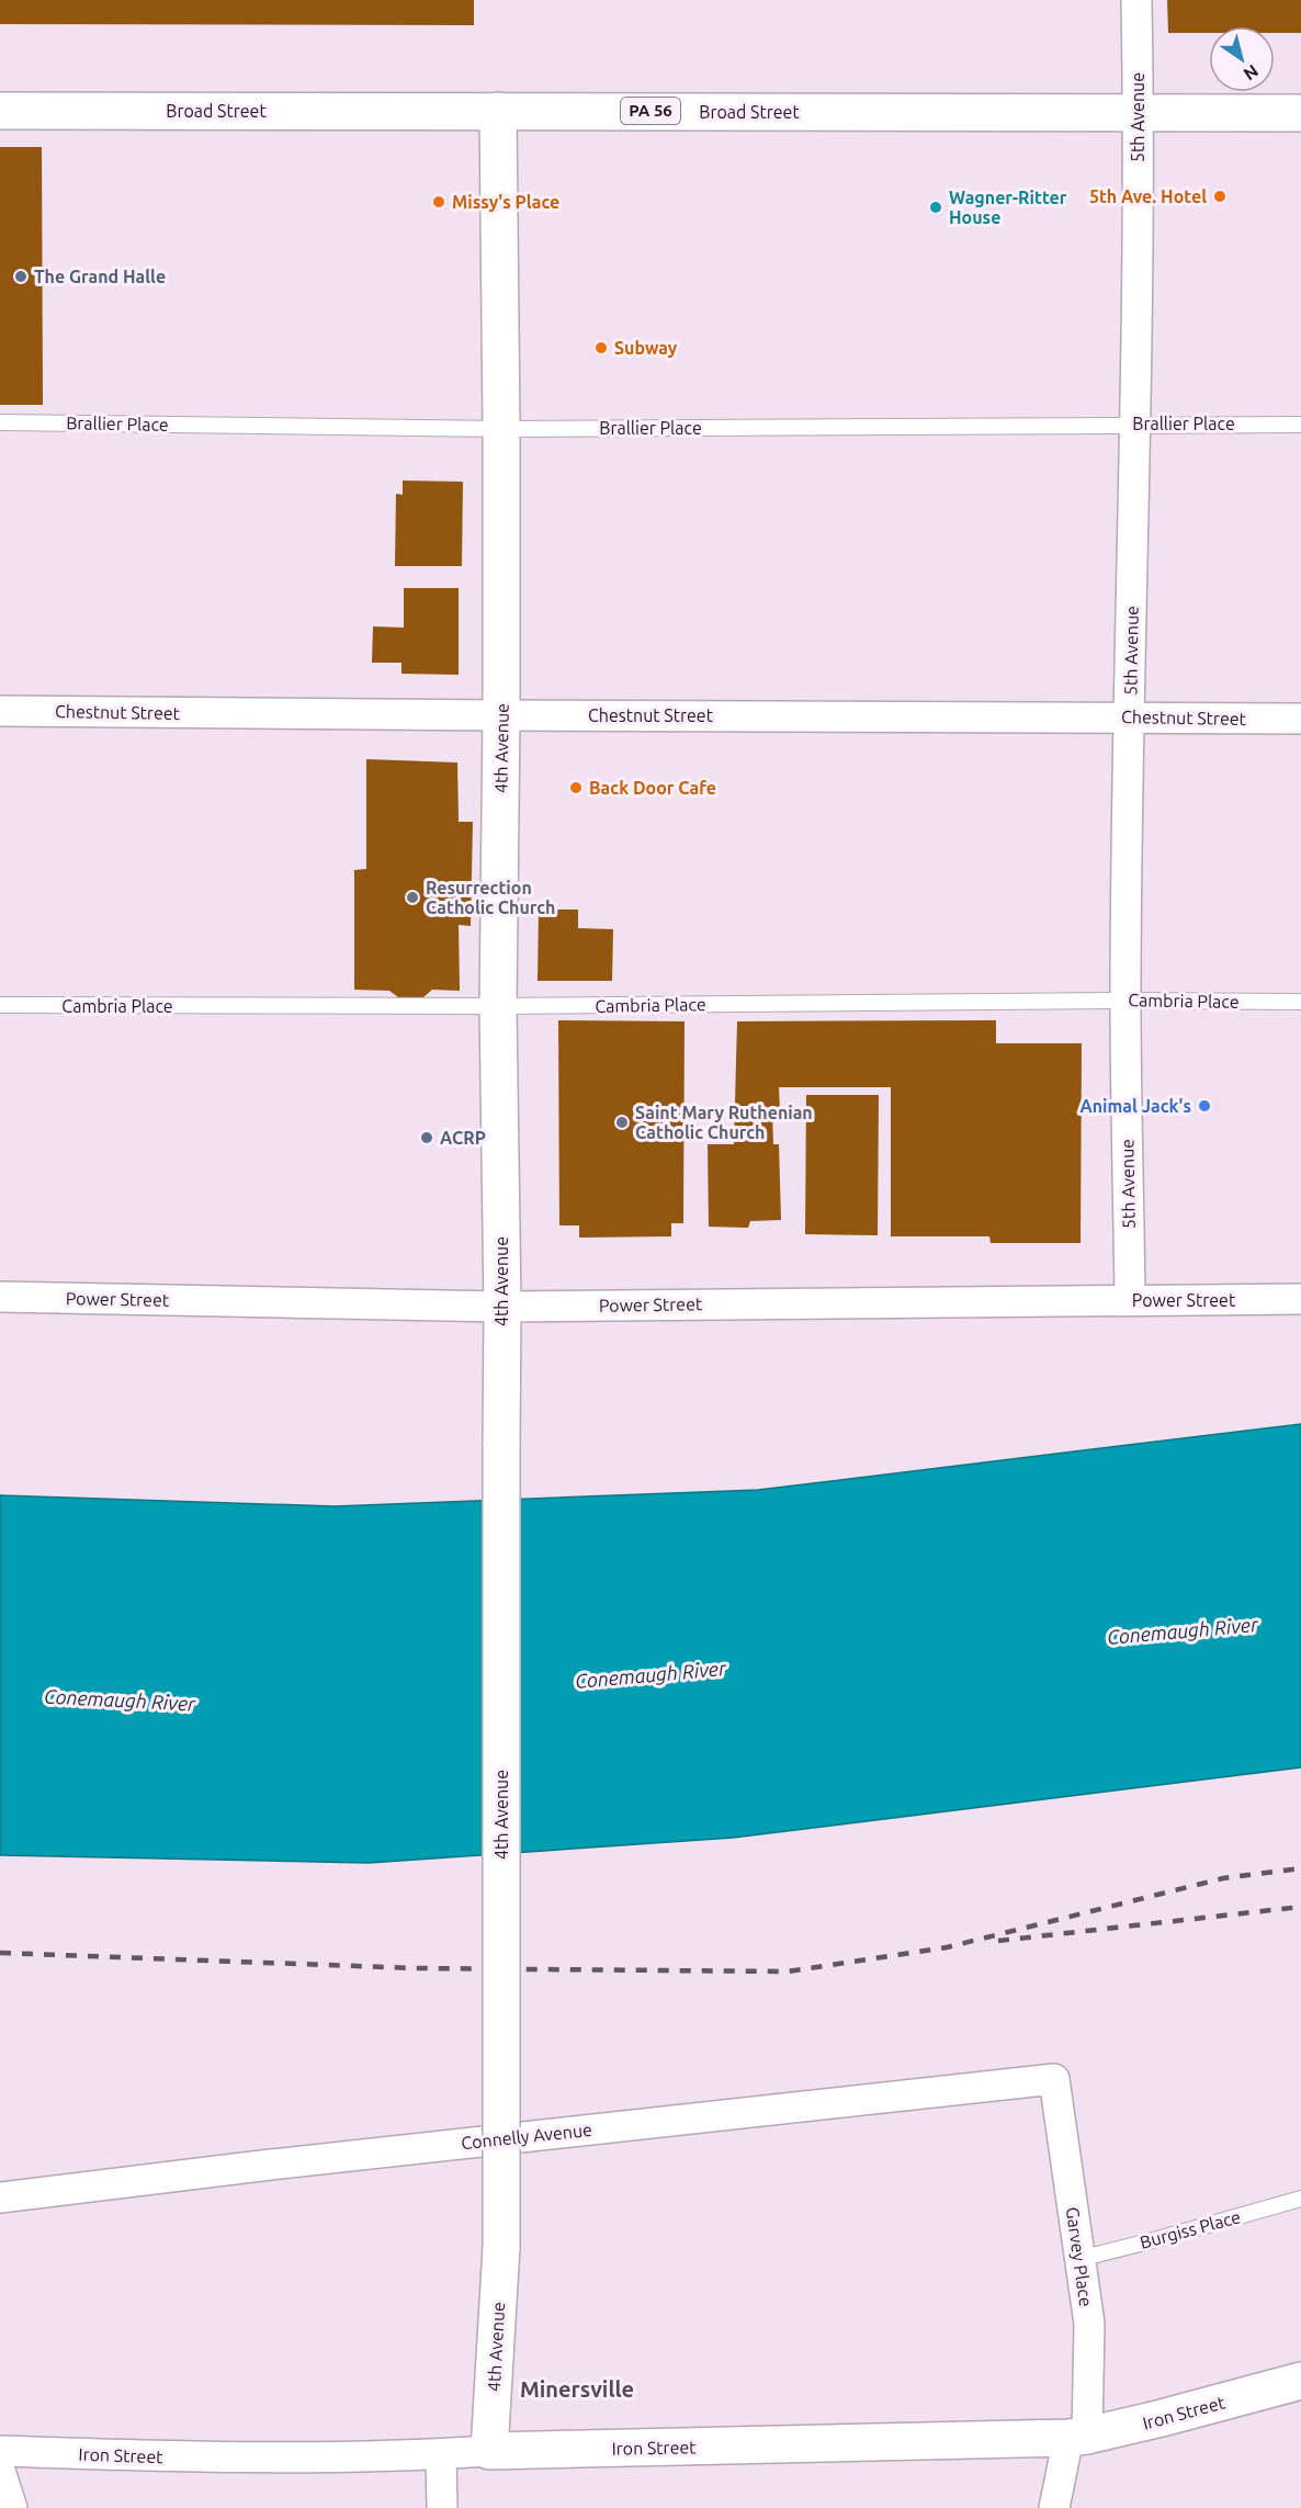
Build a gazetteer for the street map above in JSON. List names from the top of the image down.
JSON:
{
  "streets": {
    "main road": [
      "Broad Street",
      "PA 56",
      "4th Avenue",
      "Iron Street"
    ],
    "street": [
      "5th Avenue",
      "Chestnut Street",
      "Power Street",
      "Connelly Avenue",
      "Garvey Place"
    ],
    "lane": ["Brallier Place", "Cambria Place", "Burgiss Place"]
  },
  "crossings": [
    ["Broad Street", "5th Avenue"],
    ["Broad Street", "4th Avenue"],
    ["5th Avenue", "Brallier Place"],
    ["5th Avenue", "Chestnut Street"],
    ["5th Avenue", "Cambria Place"],
    ["5th Avenue", "Power Street"],
    ["Brallier Place", "4th Avenue"],
    ["Chestnut Street", "4th Avenue"],
    ["4th Avenue", "Cambria Place"],
    ["4th Avenue", "Power Street"],
    ["4th Avenue", "Iron Street"],
    ["Connelly Avenue", "Garvey Place"],
    ["Burgiss Place", "Garvey Place"],
    ["Garvey Place", "Iron Street"]
  ],
  "districts": ["Minersville"],
  "water": ["Conemaugh River"],
  "places": [
    "5th Ave. Hotel",
    "Missy's Place",
    "Wagner-Ritter House",
    "The Grand Halle",
    "Subway",
    "Back Door Cafe",
    "Resurrection Catholic Church",
    "Animal Jack's",
    "Saint Mary Ruthenian Catholic Church",
    "ACRP"
  ],
  "north": "bottom right"
}
